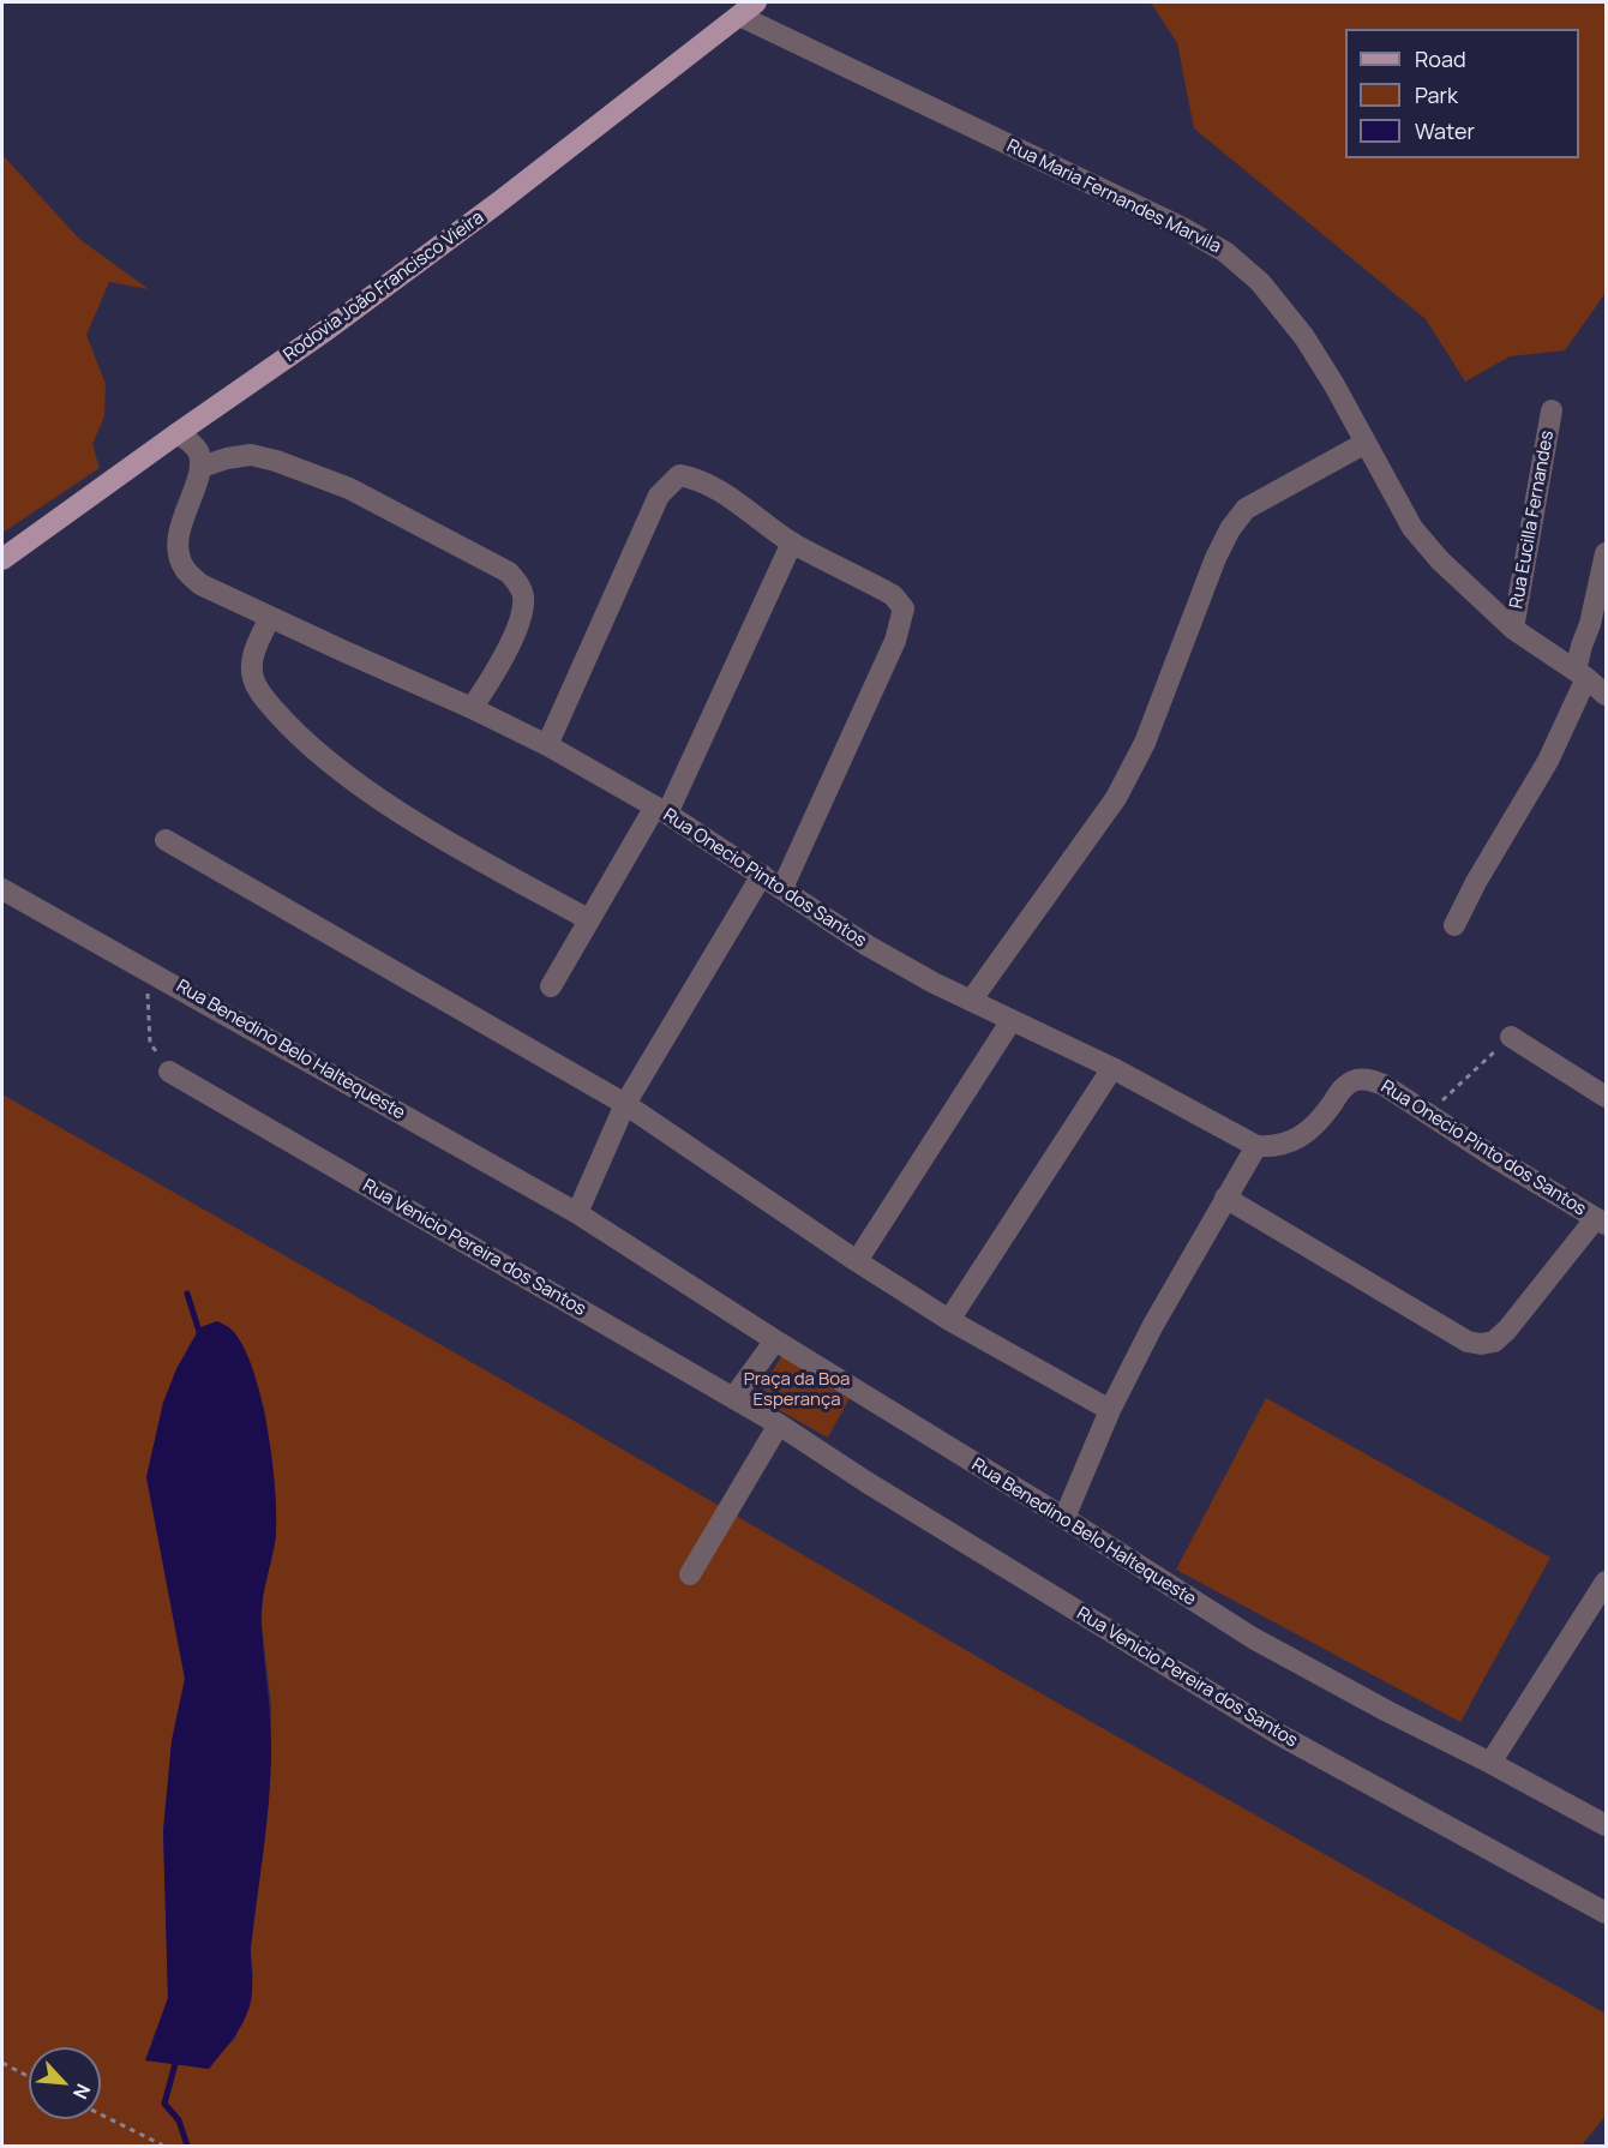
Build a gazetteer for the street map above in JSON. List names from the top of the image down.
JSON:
{
  "streets": {
    "main road": ["Rodovia João Francisco Vieira"],
    "street": [
      "Rua Maria Fernandes Marvila",
      "Rua Eucilla Fernandes",
      "Rua Onecio Pinto dos Santos",
      "Rua Benedino Belo Haltequeste",
      "Rua Venicio Pereira dos Santos"
    ]
  },
  "crossings": [
    ["Rua Maria Fernandes Marvila", "Rodovia João Francisco Vieira"],
    ["Rua Maria Fernandes Marvila", "Rua Eucilla Fernandes"]
  ],
  "parks": ["Praça da Boa Esperança"],
  "legend": ["Road", "Park", "Water"],
  "north": "bottom right"
}
